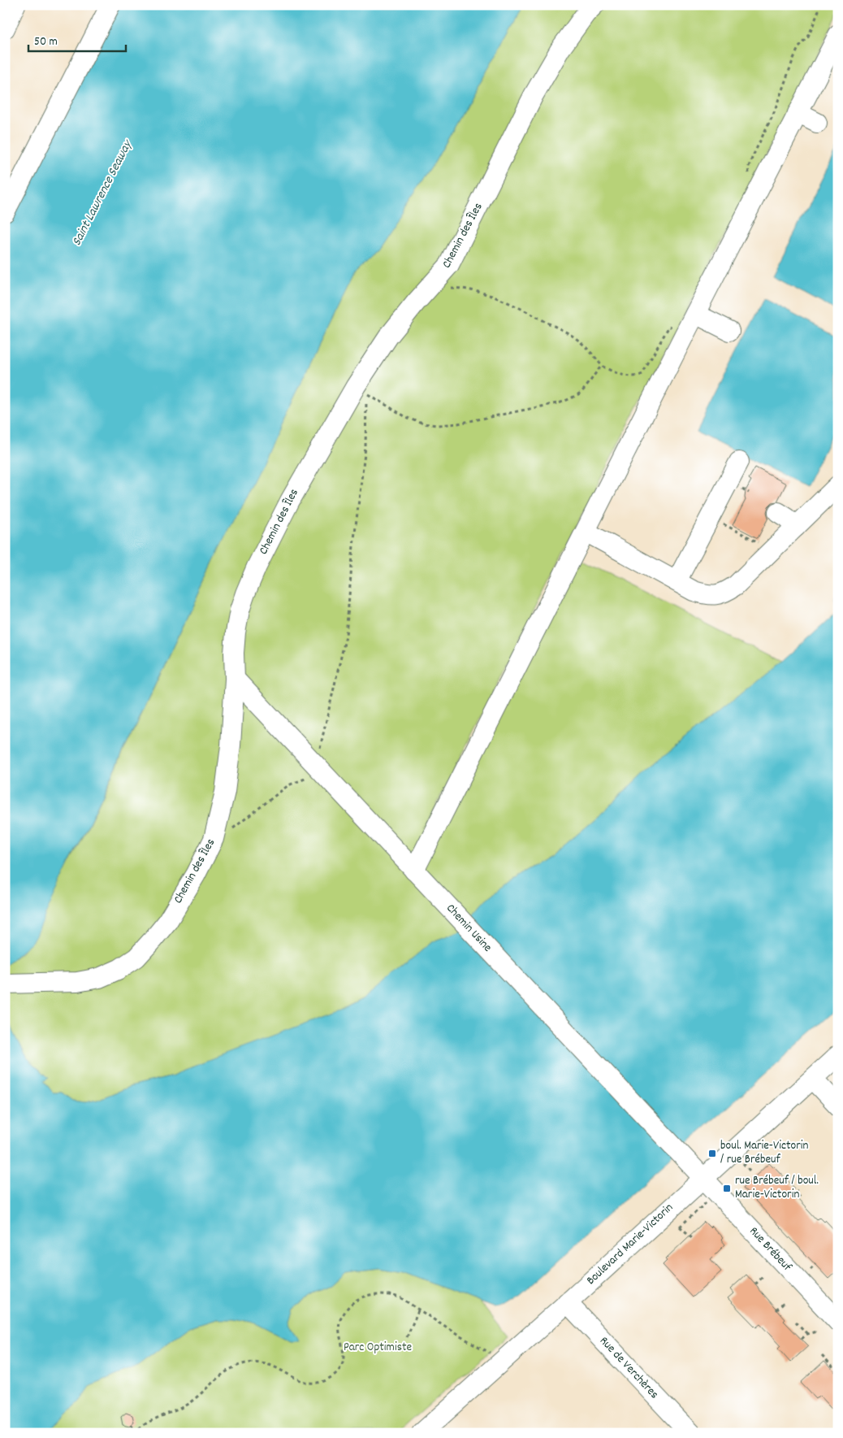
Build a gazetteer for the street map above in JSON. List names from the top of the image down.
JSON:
{
  "streets": {
    "street": [
      "Chemin des Îles",
      "Chemin Usine",
      "Boulevard Marie-Victorin",
      "Rue Brébeuf",
      "Rue de Verchères"
    ]
  },
  "crossings": [
    ["Chemin des Îles", "Chemin Usine"],
    ["Chemin Usine", "Boulevard Marie-Victorin"],
    ["Chemin Usine", "Rue Brébeuf"],
    ["Boulevard Marie-Victorin", "Rue Brébeuf"],
    ["Boulevard Marie-Victorin", "Rue de Verchères"]
  ],
  "water": ["Saint Lawrence Seaway"],
  "parks": ["Parc Optimiste"],
  "places": {
    "transit": ["boul. Marie-Victorin / rue Brébeuf", "rue Brébeuf / boul. Marie-Victorin"]
  },
  "scale_bar": "50 m"
}
